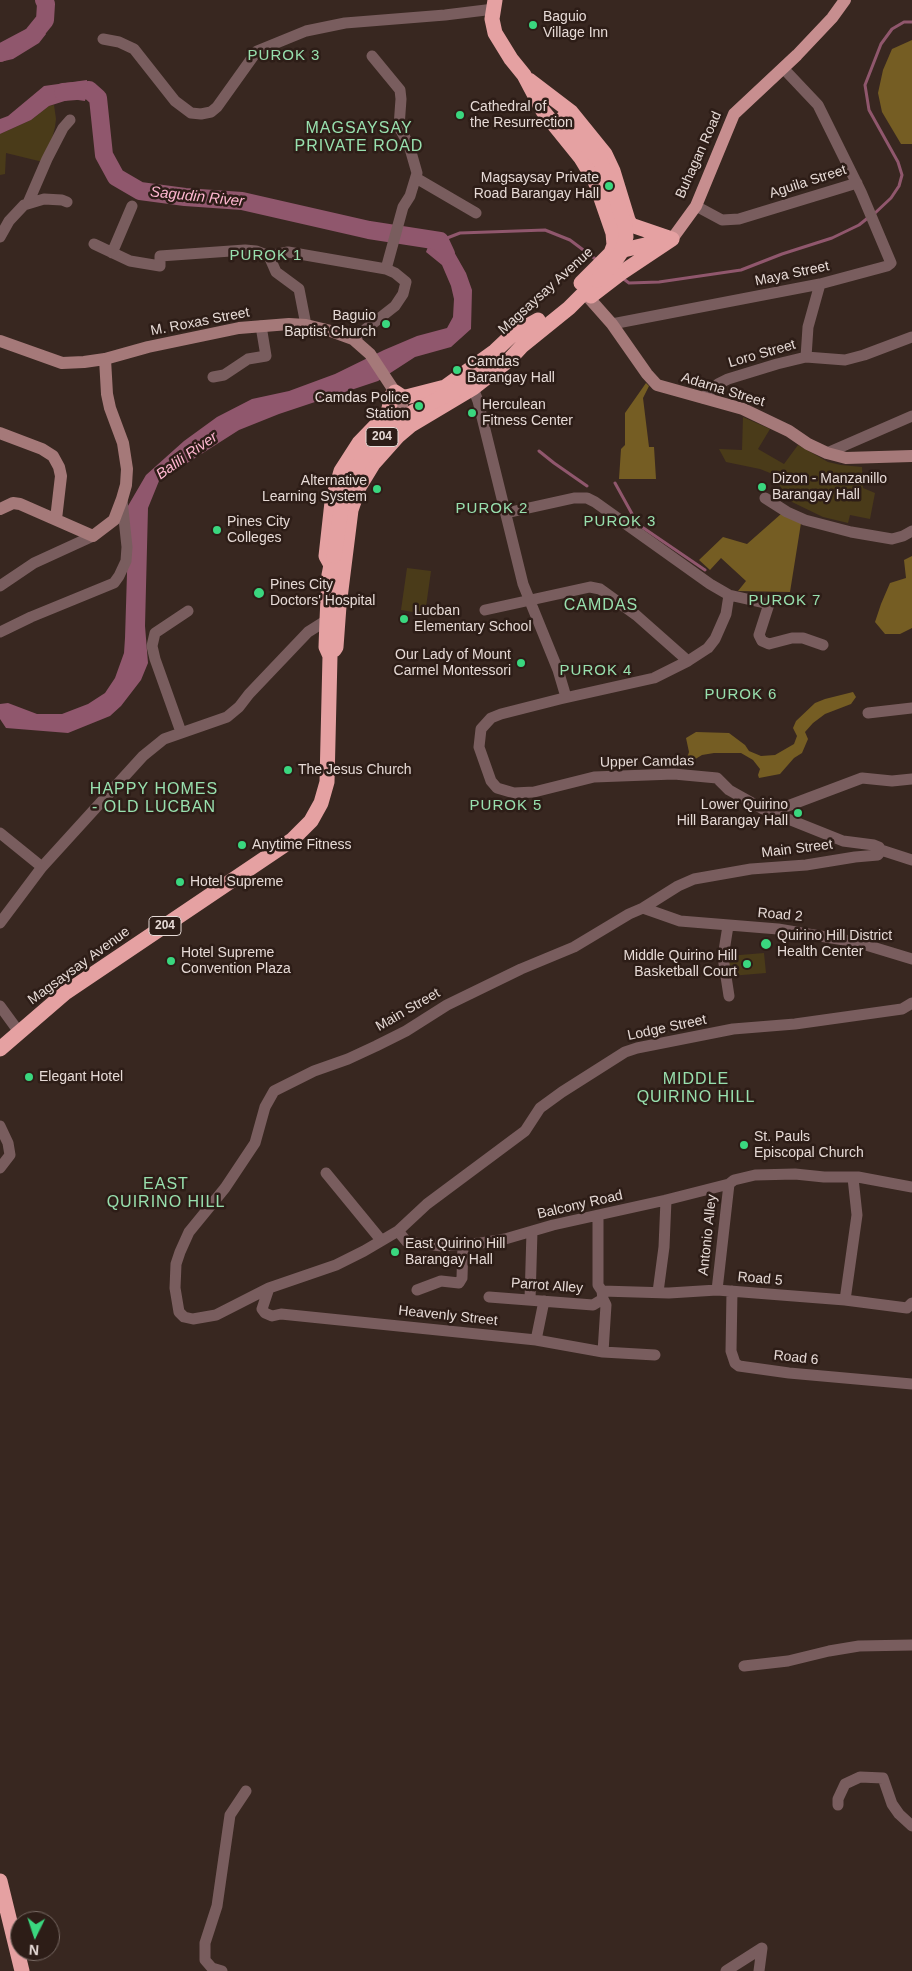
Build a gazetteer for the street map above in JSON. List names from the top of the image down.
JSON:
{
  "streets": {
    "highway": ["Buhagan Road", "Magsaysay Avenue", "204"],
    "street": [
      "Aguila Street",
      "Maya Street",
      "M. Roxas Street",
      "Loro Street",
      "Adarna Street",
      "Upper Camdas",
      "Main Street",
      "Road 2",
      "Lodge Street",
      "Balcony Road",
      "Antonio Alley",
      "Road 5",
      "Parrot Alley",
      "Heavenly Street",
      "Road 6"
    ]
  },
  "crossings": [
    ["Buhagan Road", "Aguila Street"],
    ["Buhagan Road", "Magsaysay Avenue"],
    ["Buhagan Road", "204"],
    ["Aguila Street", "Maya Street"],
    ["Maya Street", "Loro Street"],
    ["Maya Street", "Adarna Street"],
    ["Magsaysay Avenue", "204"],
    ["M. Roxas Street", "204"],
    ["Loro Street", "Adarna Street"],
    ["Adarna Street", "204"],
    ["Upper Camdas", "Main Street"],
    ["Main Street", "Road 2"],
    ["Main Street", "Heavenly Street"],
    ["Lodge Street", "Balcony Road"],
    ["Balcony Road", "Antonio Alley"],
    ["Antonio Alley", "Road 5"],
    ["Road 5", "Parrot Alley"],
    ["Road 5", "Road 6"]
  ],
  "districts": [
    "PUROK 3",
    "MAGSAYSAY PRIVATE ROAD",
    "PUROK 1",
    "PUROK 2",
    "PUROK 3",
    "PUROK 7",
    "CAMDAS",
    "PUROK 4",
    "PUROK 6",
    "HAPPY HOMES - OLD LUCBAN",
    "PUROK 5",
    "MIDDLE QUIRINO HILL",
    "EAST QUIRINO HILL"
  ],
  "water": ["Sagudin River", "Balili River"],
  "places": [
    "Baguio Village Inn",
    "Cathedral of the Resurrection",
    "Magsaysay Private Road Barangay Hall",
    "Baguio Baptist Church",
    "Camdas Barangay Hall",
    "Camdas Police Station",
    "Herculean Fitness Center",
    "Dizon - Manzanillo Barangay Hall",
    "Alternative Learning System",
    "Pines City Colleges",
    "Pines City Doctors' Hospital",
    "Lucban Elementary School",
    "Our Lady of Mount Carmel Montessori",
    "The Jesus Church",
    "Lower Quirino Hill Barangay Hall",
    "Anytime Fitness",
    "Hotel Supreme",
    "Quirino Hill District Health Center",
    "Hotel Supreme Convention Plaza",
    "Middle Quirino Hill Basketball Court",
    "Elegant Hotel",
    "St. Pauls Episcopal Church",
    "East Quirino Hill Barangay Hall"
  ],
  "north": "bottom"
}
